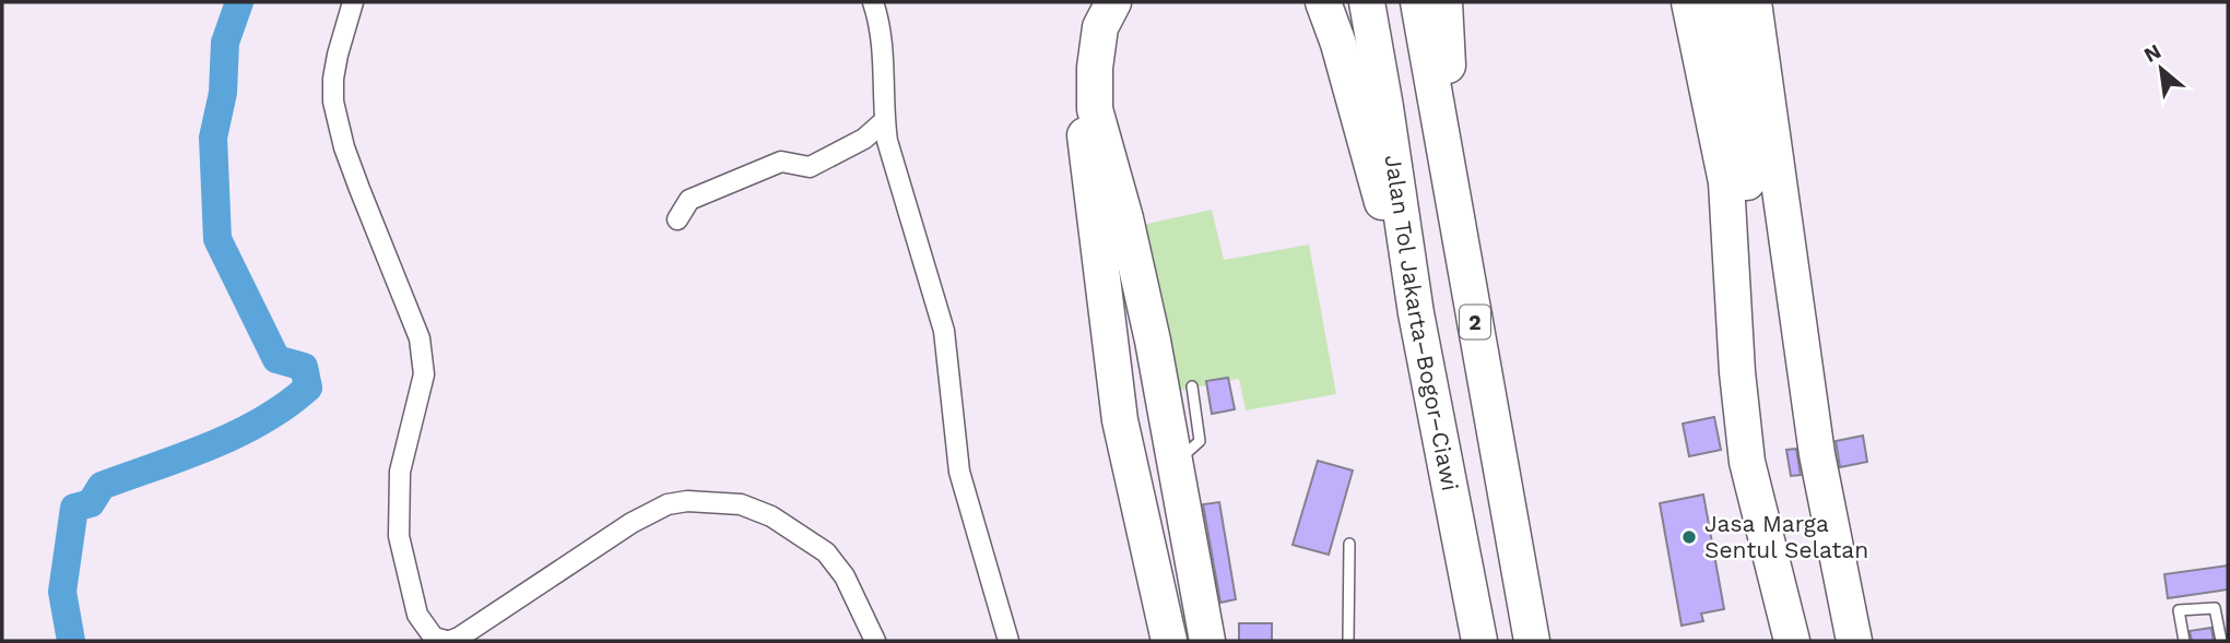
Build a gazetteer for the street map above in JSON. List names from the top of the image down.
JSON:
{
  "streets": {
    "highway": ["Jalan Tol Jakarta–Bogor–Ciawi", "2"]
  },
  "places": ["Jasa Marga Sentul Selatan"],
  "north": "top left"
}
